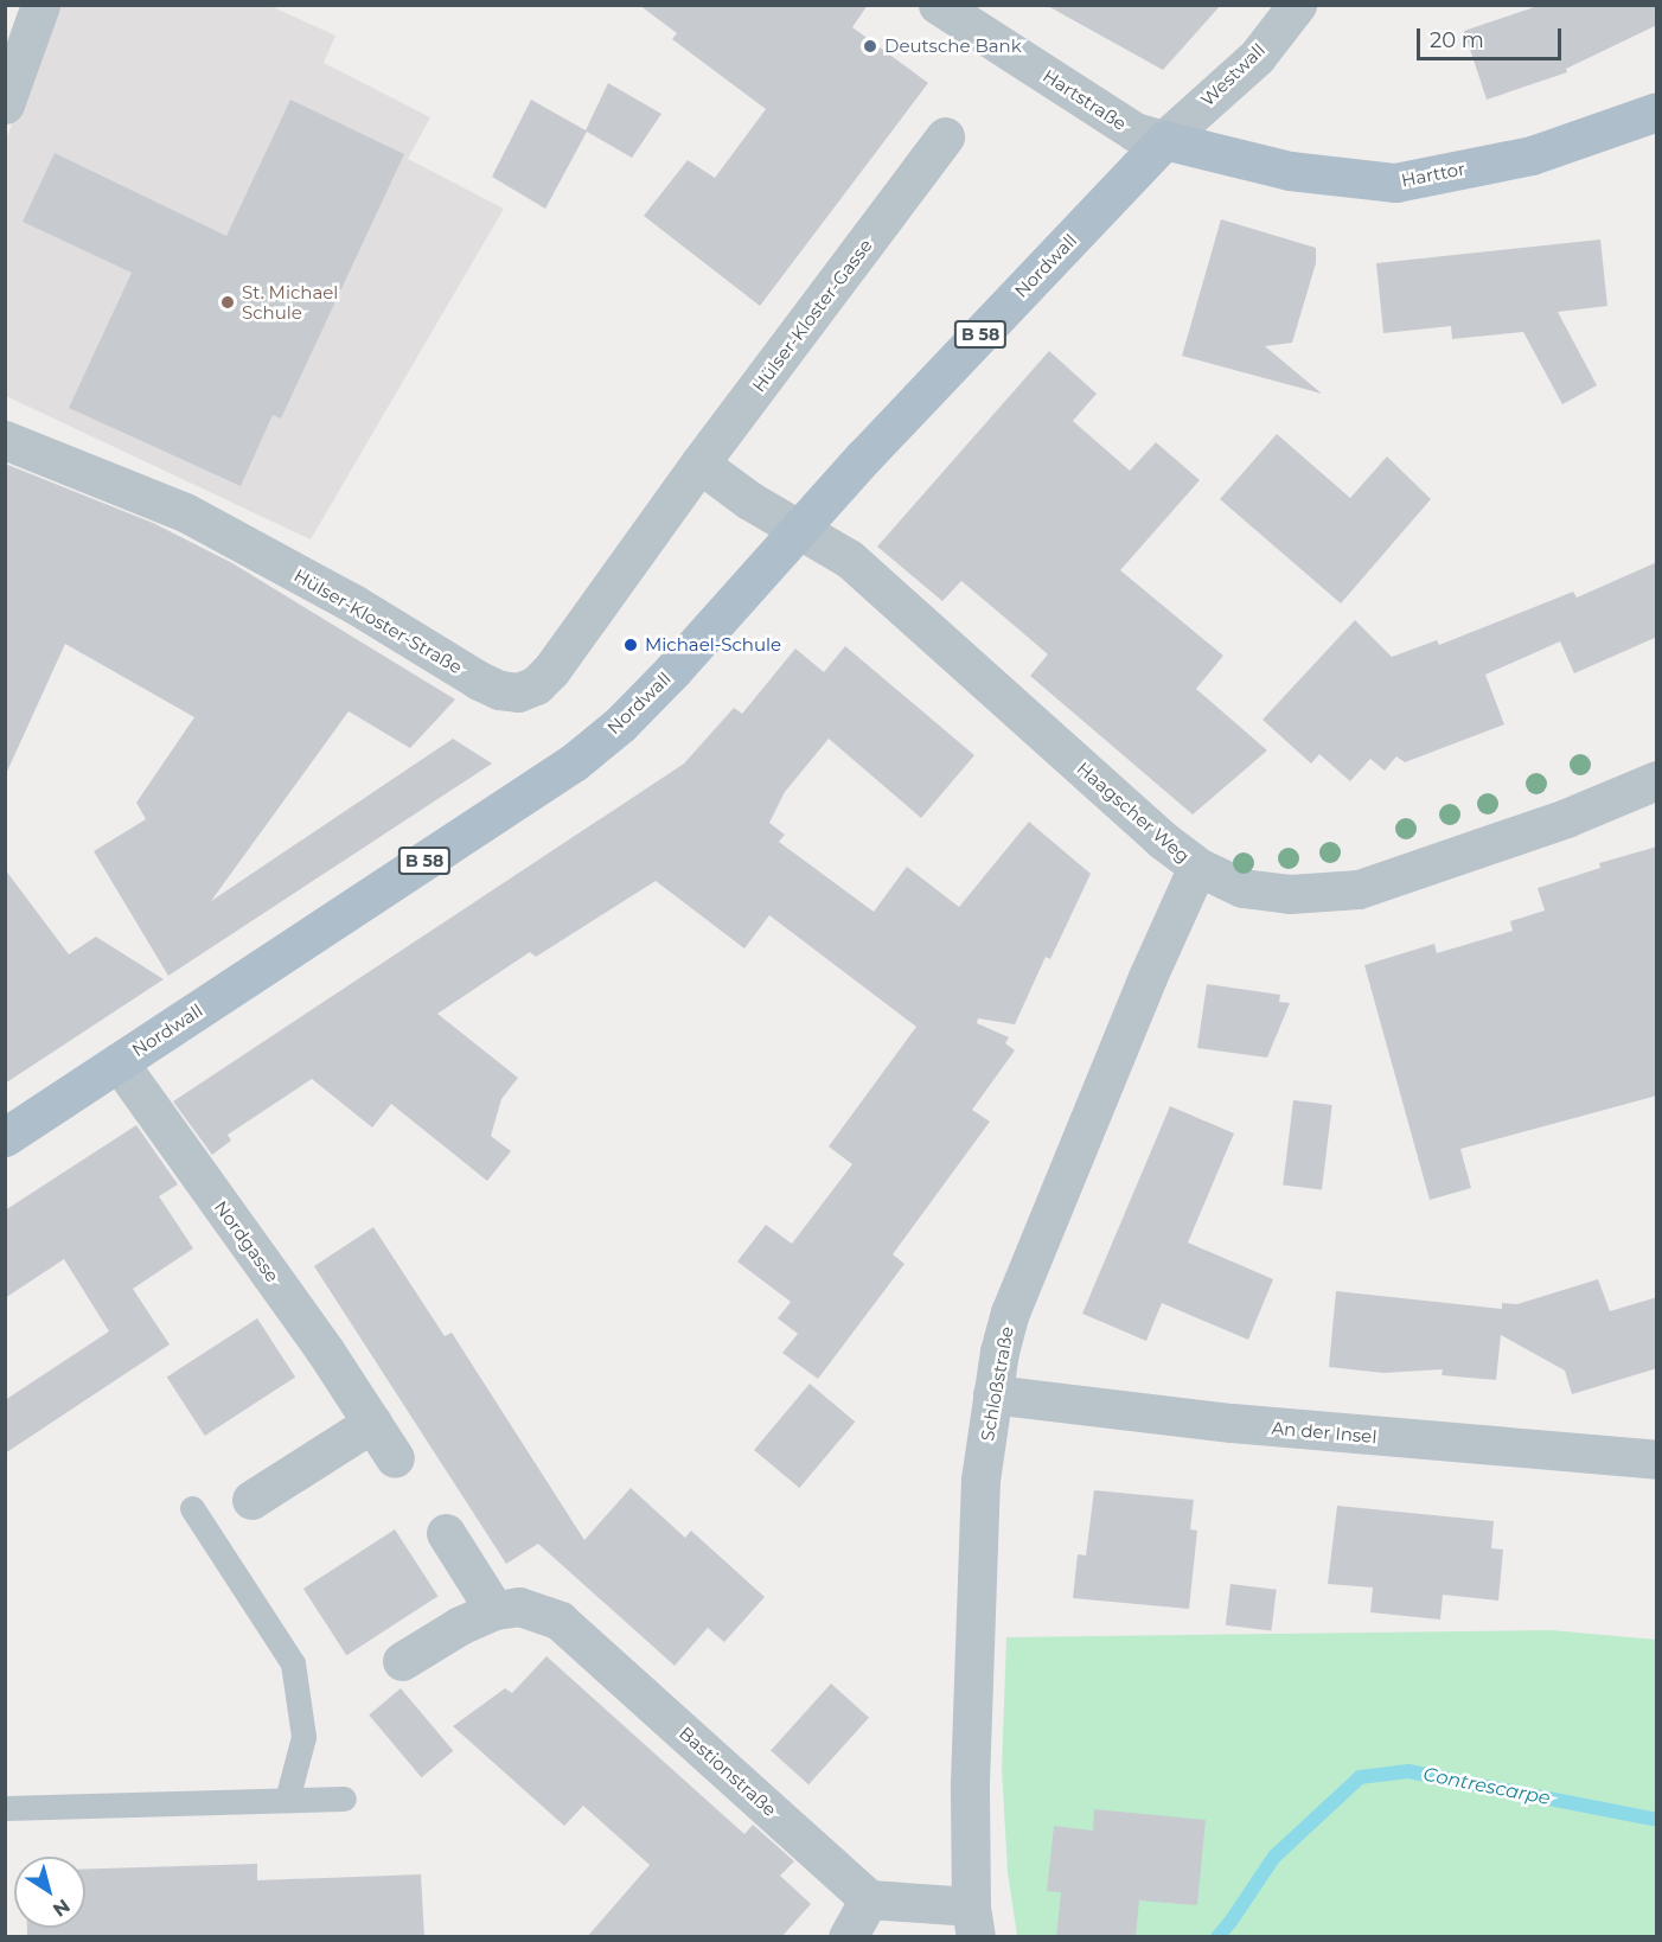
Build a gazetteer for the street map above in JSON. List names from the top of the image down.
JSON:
{
  "streets": {
    "main road": ["Harttor", "Nordwall", "B 58"],
    "street": [
      "Westwall",
      "Hartstraße",
      "Hülser-Kloster-Gasse",
      "Hülser-Kloster-Straße",
      "Haagscher Weg",
      "Nordgasse",
      "Schloßstraße",
      "An der Insel",
      "Bastionstraße"
    ]
  },
  "crossings": [
    ["Westwall", "Hartstraße"],
    ["Westwall", "Harttor"],
    ["Westwall", "Nordwall"],
    ["Hartstraße", "Harttor"],
    ["Hartstraße", "Nordwall"],
    ["Harttor", "Nordwall"],
    ["Nordwall", "Haagscher Weg"],
    ["Nordwall", "Nordgasse"],
    ["Hülser-Kloster-Gasse", "Hülser-Kloster-Straße"],
    ["Haagscher Weg", "Schloßstraße"],
    ["Schloßstraße", "An der Insel"]
  ],
  "water": ["Contrescarpe"],
  "places": ["Deutsche Bank", "St. Michael Schule", "Michael-Schule"],
  "scale_bar": "20 m",
  "north": "bottom right"
}
